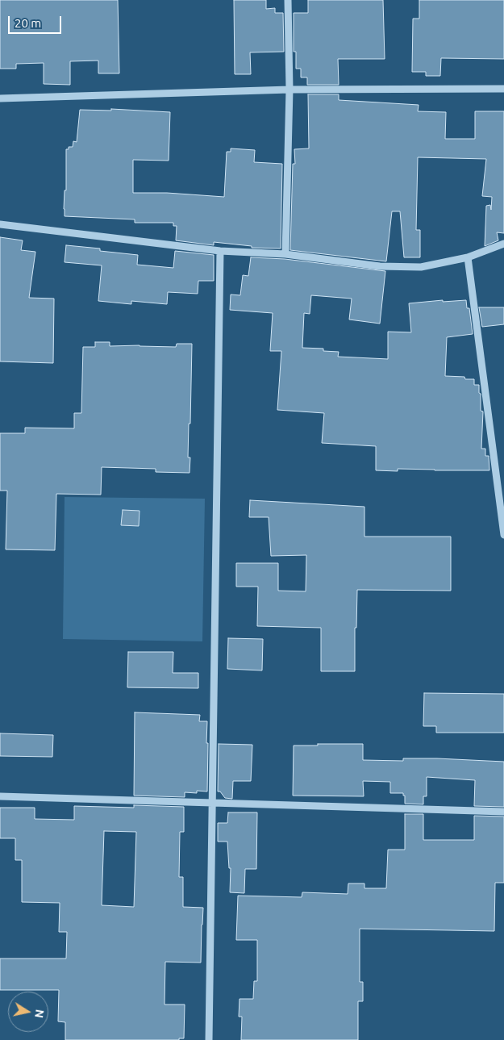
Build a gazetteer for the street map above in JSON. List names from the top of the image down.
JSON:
{
  "scale_bar": "20 m",
  "north": "right"
}
